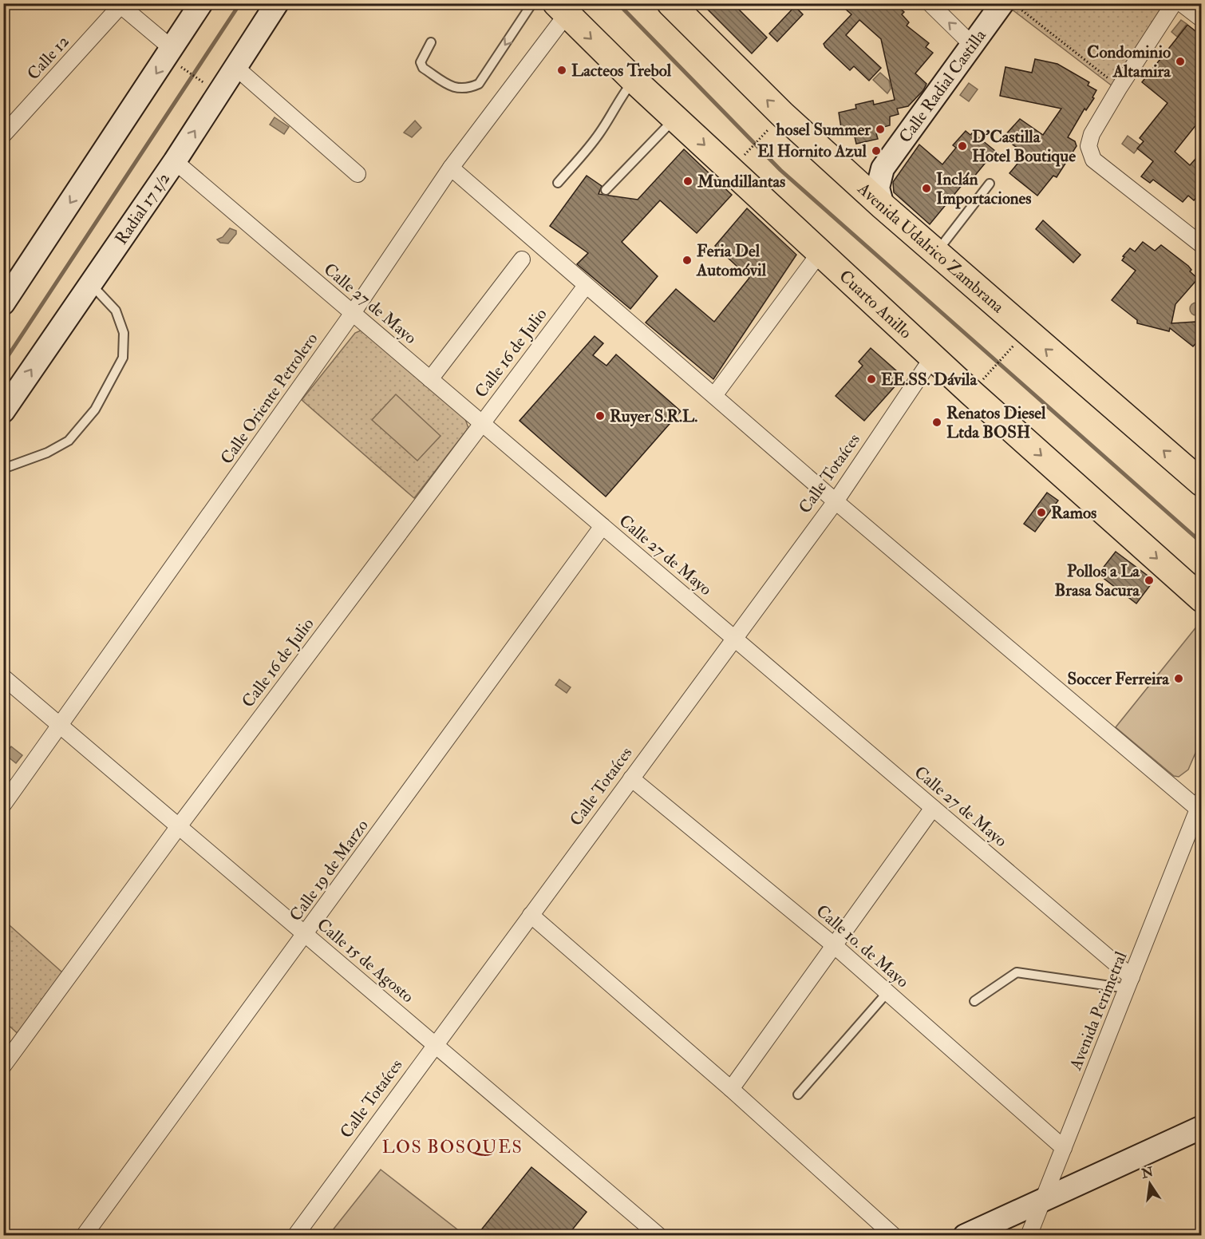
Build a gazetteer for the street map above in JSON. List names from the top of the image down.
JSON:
{
  "streets": {
    "highway": ["Avenida Udalrico Zambrana", "Cuarto Anillo"],
    "main road": ["Calle Radial Castilla", "Radial 17 1/2"],
    "street": [
      "Calle 12",
      "Calle 27 de Mayo",
      "Calle 16 de Julio",
      "Calle Oriente Petrolero",
      "Calle Totaíces",
      "Calle 19 de Marzo",
      "Calle 1o. de Mayo",
      "Calle 15 de Agosto",
      "Avenida Perimetral"
    ]
  },
  "crossings": [
    ["Calle Radial Castilla", "Avenida Udalrico Zambrana"],
    ["Radial 17 1/2", "Calle 27 de Mayo"],
    ["Calle 27 de Mayo", "Calle 16 de Julio"],
    ["Calle 27 de Mayo", "Calle Oriente Petrolero"],
    ["Calle 27 de Mayo", "Calle Totaíces"],
    ["Calle 27 de Mayo", "Calle 19 de Marzo"],
    ["Calle 27 de Mayo", "Avenida Perimetral"],
    ["Cuarto Anillo", "Calle Oriente Petrolero"],
    ["Cuarto Anillo", "Calle Totaíces"],
    ["Calle 16 de Julio", "Calle 15 de Agosto"],
    ["Calle Oriente Petrolero", "Calle 15 de Agosto"],
    ["Calle Totaíces", "Calle 1o. de Mayo"],
    ["Calle Totaíces", "Calle 15 de Agosto"],
    ["Calle 19 de Marzo", "Calle 15 de Agosto"],
    ["Calle 1o. de Mayo", "Avenida Perimetral"]
  ],
  "one_way": ["Avenida Udalrico Zambrana", "Cuarto Anillo"],
  "districts": ["LOS BOSQUES"],
  "places": [
    "Condominio Altamira",
    "Lacteos Trebol",
    "hosel Summer",
    "D'Castilla Hotel Boutique",
    "El Hornito Azul",
    "Mundillantas",
    "Inclán Importaciones",
    "Feria Del Automóvil",
    "EE.SS. Dávila",
    "Ruyer S.R.L.",
    "Renatos Diesel Ltda BOSH",
    "Ramos",
    "Pollos a La Brasa Sacura",
    "Soccer Ferreira"
  ],
  "north": "top"
}
